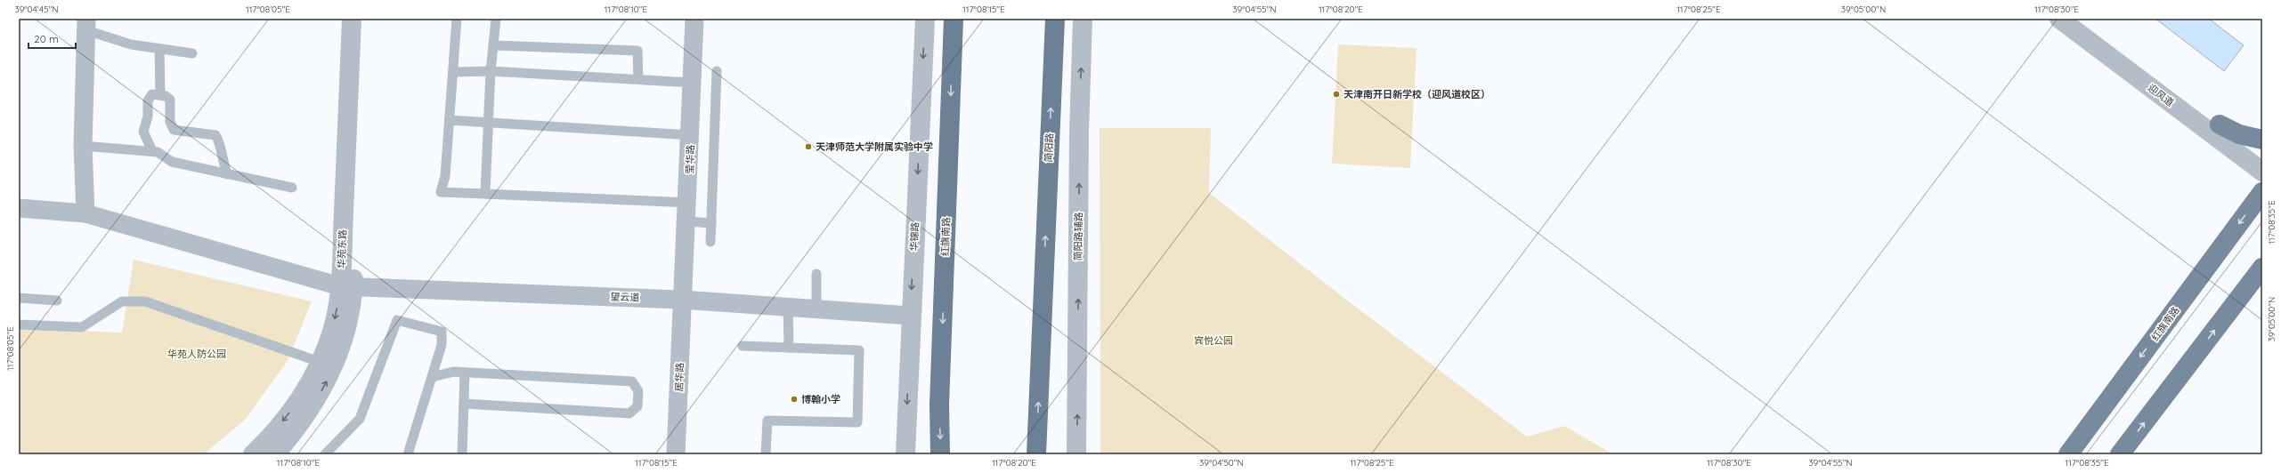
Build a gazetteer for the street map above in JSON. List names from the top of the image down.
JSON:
{
  "streets": {
    "highway": ["简阳路", "红旗南路"],
    "street": [
      "迎风道",
      "莹华路",
      "华锦路",
      "简阳路辅路",
      "华苑东路",
      "望云道",
      "居华路"
    ]
  },
  "crossings": [
    ["莹华路", "望云道"],
    ["莹华路", "居华路"],
    ["华锦路", "望云道"],
    ["华苑东路", "望云道"],
    ["望云道", "居华路"]
  ],
  "one_way": [
    "简阳路",
    "华锦路",
    "红旗南路",
    "简阳路辅路"
  ],
  "parks": ["宾悦公园", "华苑人防公园"],
  "places": ["天津南开日新学校（迎风道校区）", "天津师范大学附属实验中学", "博翰小学"],
  "scale_bar": "20 m",
  "coordinates": [
    "39°04'45\"N",
    "117°08'05\"E",
    "117°08'10\"E",
    "117°08'15\"E",
    "39°04'55\"N",
    "117°08'20\"E",
    "117°08'25\"E",
    "39°05'00\"N",
    "117°08'30\"E",
    "117°08'35\"E",
    "39°04'50\"N"
  ]
}
